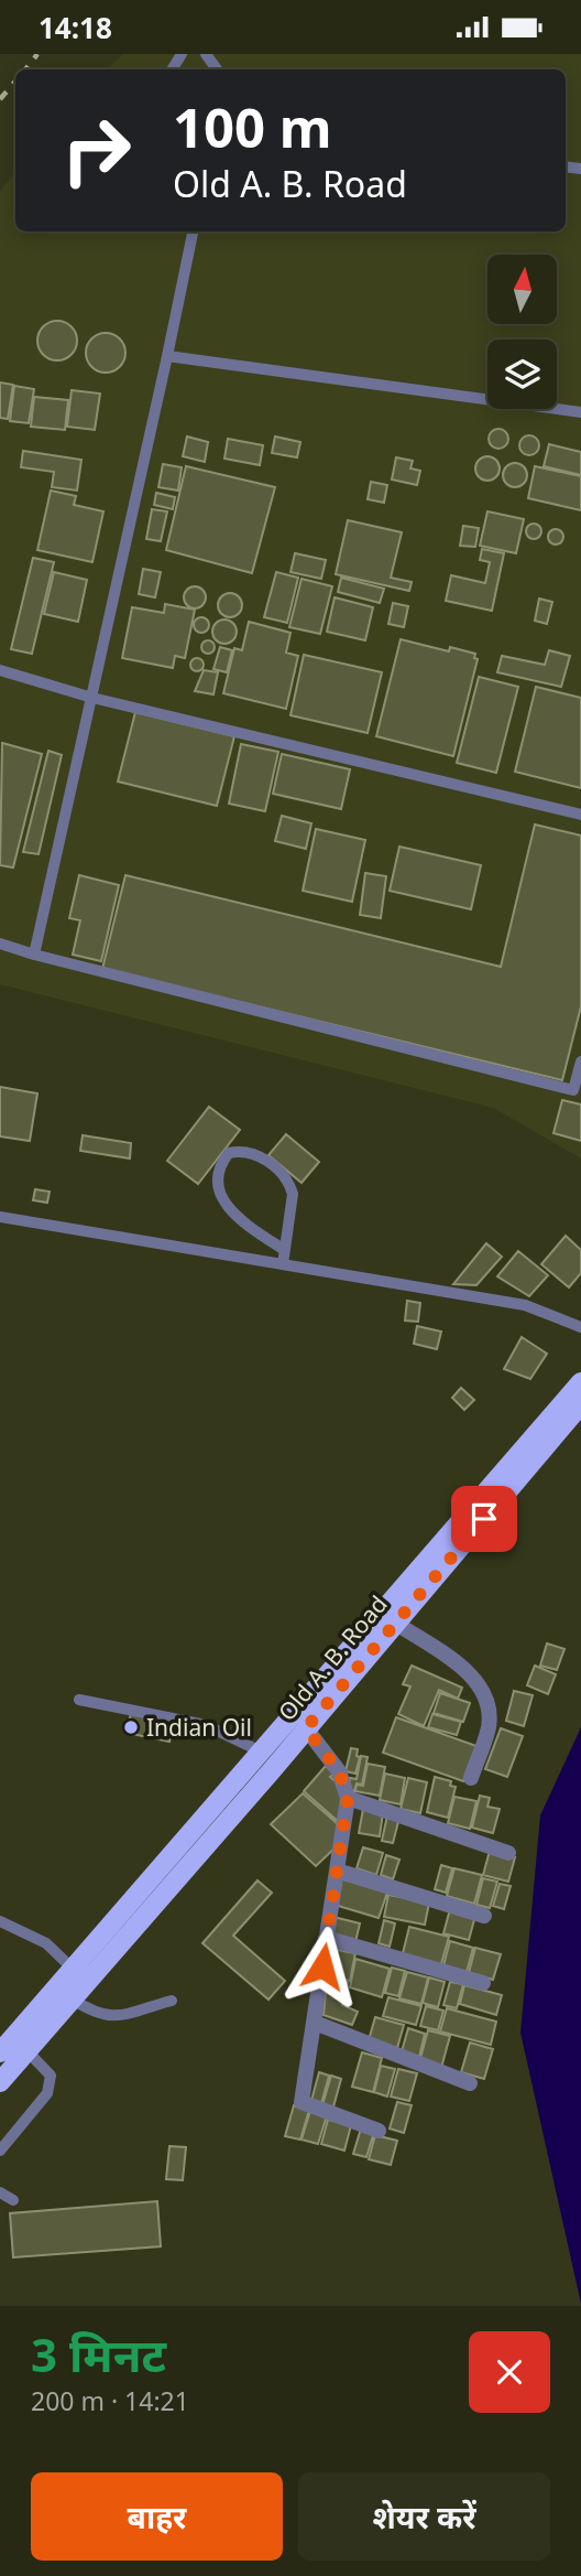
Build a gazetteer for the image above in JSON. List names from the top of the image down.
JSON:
{
  "streets": {
    "main road": ["Old A. B. Road"]
  },
  "places": ["Indian Oil"],
  "north": "top",
  "page": {
    "status": "14:18",
    "turn": ["100 m", "Old A. B. Road"],
    "heading": ["3 मिनट", "200 m · 14:21"],
    "buttons": ["बाहर", "शेयर करें"]
  }
}
